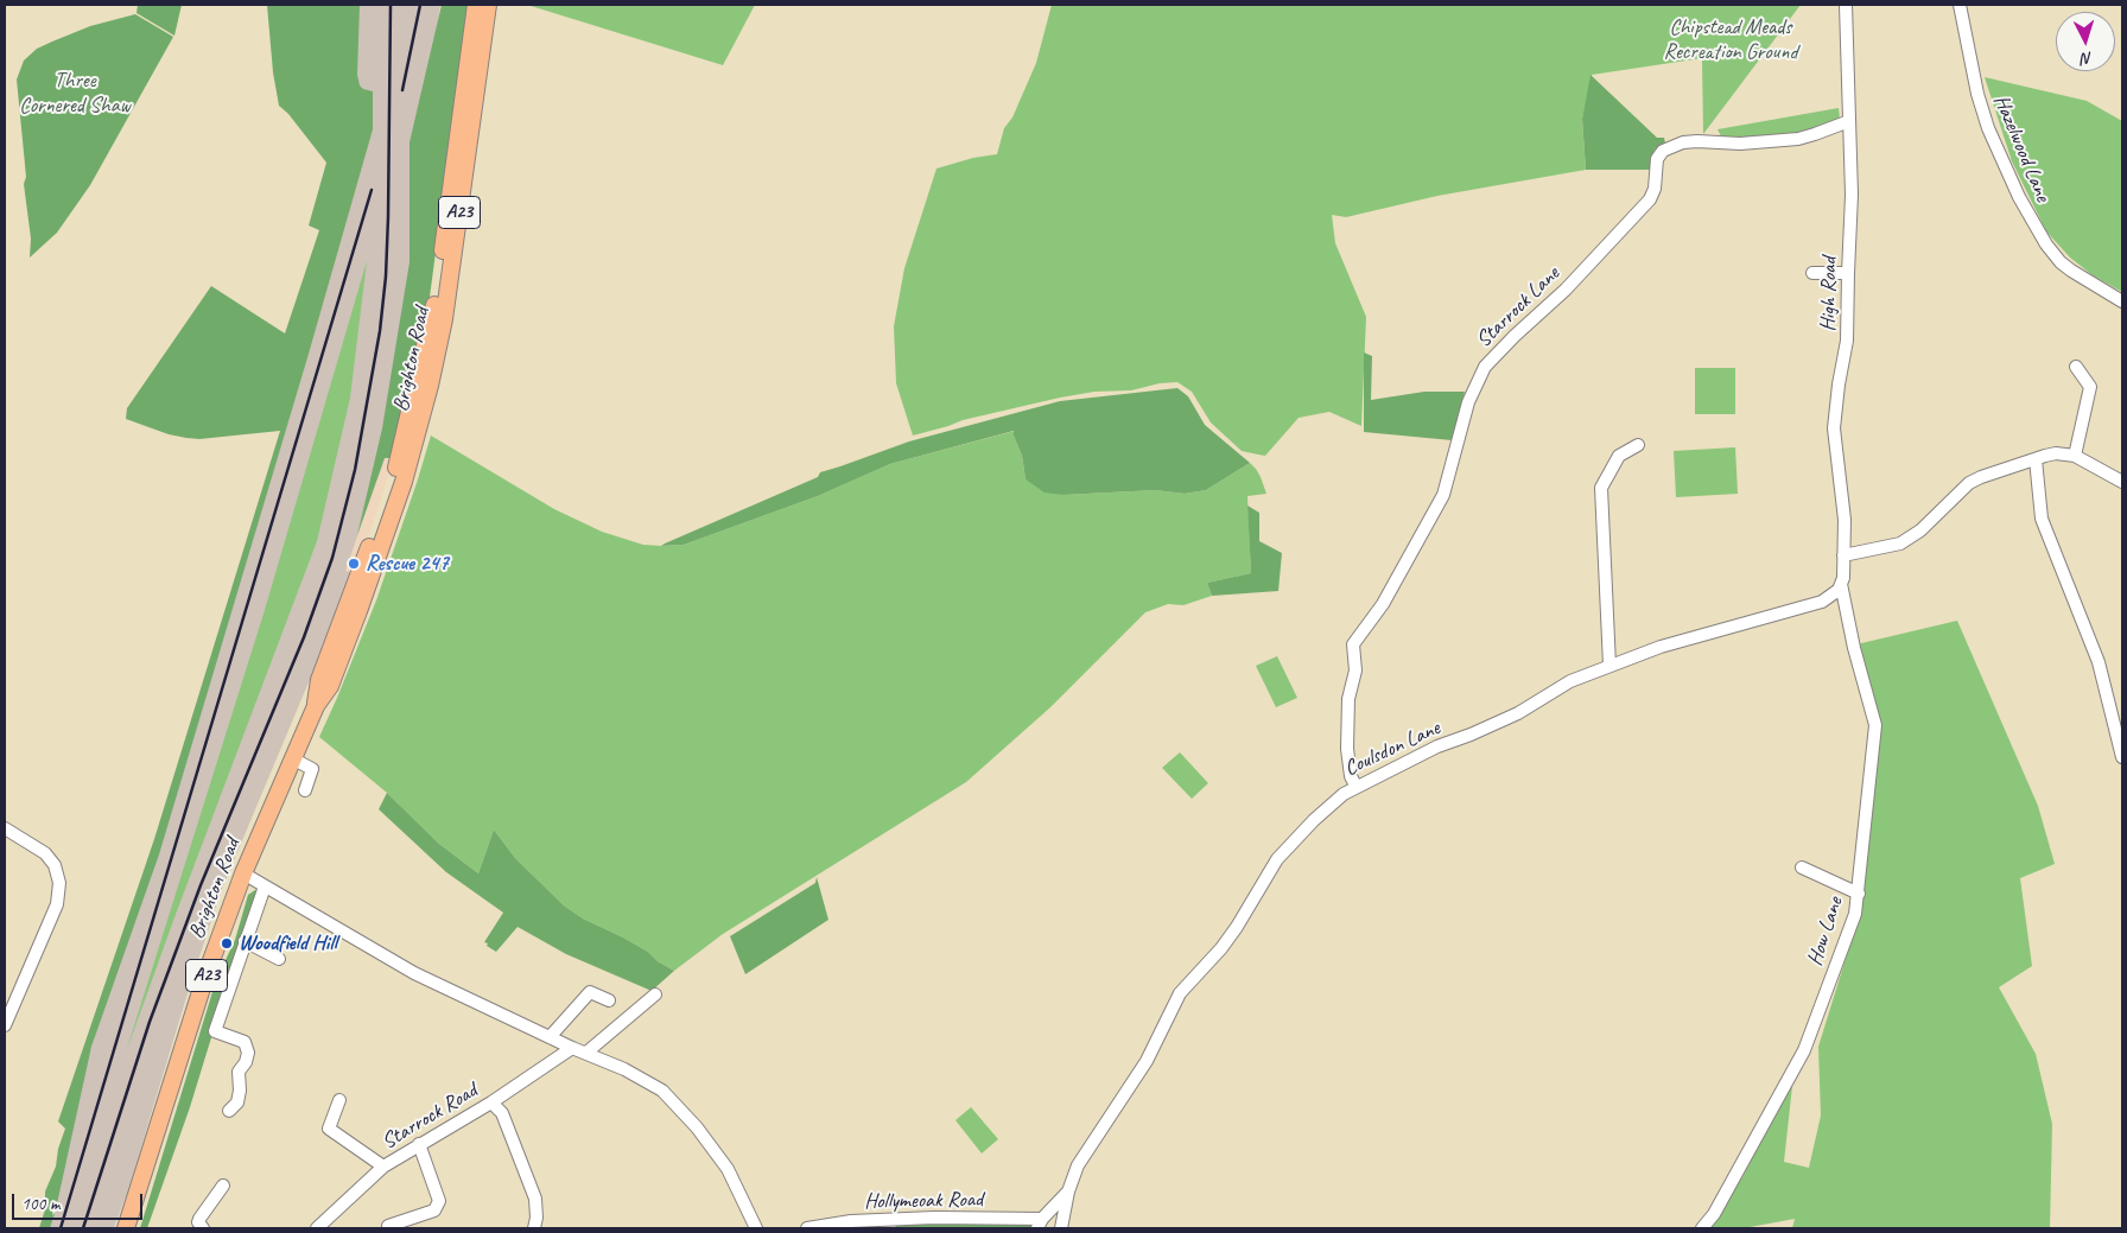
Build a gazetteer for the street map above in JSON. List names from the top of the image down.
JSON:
{
  "streets": {
    "highway": ["A23", "Brighton Road"],
    "street": [
      "Hazelwood Lane",
      "High Road",
      "Starrock Lane",
      "Coulsdon Lane",
      "How Lane",
      "Starrock Road",
      "Hollymeoak Road"
    ]
  },
  "crossings": [
    ["High Road", "Starrock Lane"],
    ["High Road", "Coulsdon Lane"],
    ["High Road", "How Lane"],
    ["Starrock Lane", "Coulsdon Lane"],
    ["Coulsdon Lane", "How Lane"],
    ["Coulsdon Lane", "Hollymeoak Road"]
  ],
  "parks": ["Chipstead Meads Recreation Ground", "Three Cornered Shaw"],
  "places": ["Rescue 247", "Woodfield Hill"],
  "scale_bar": "100 m",
  "north": "bottom"
}
